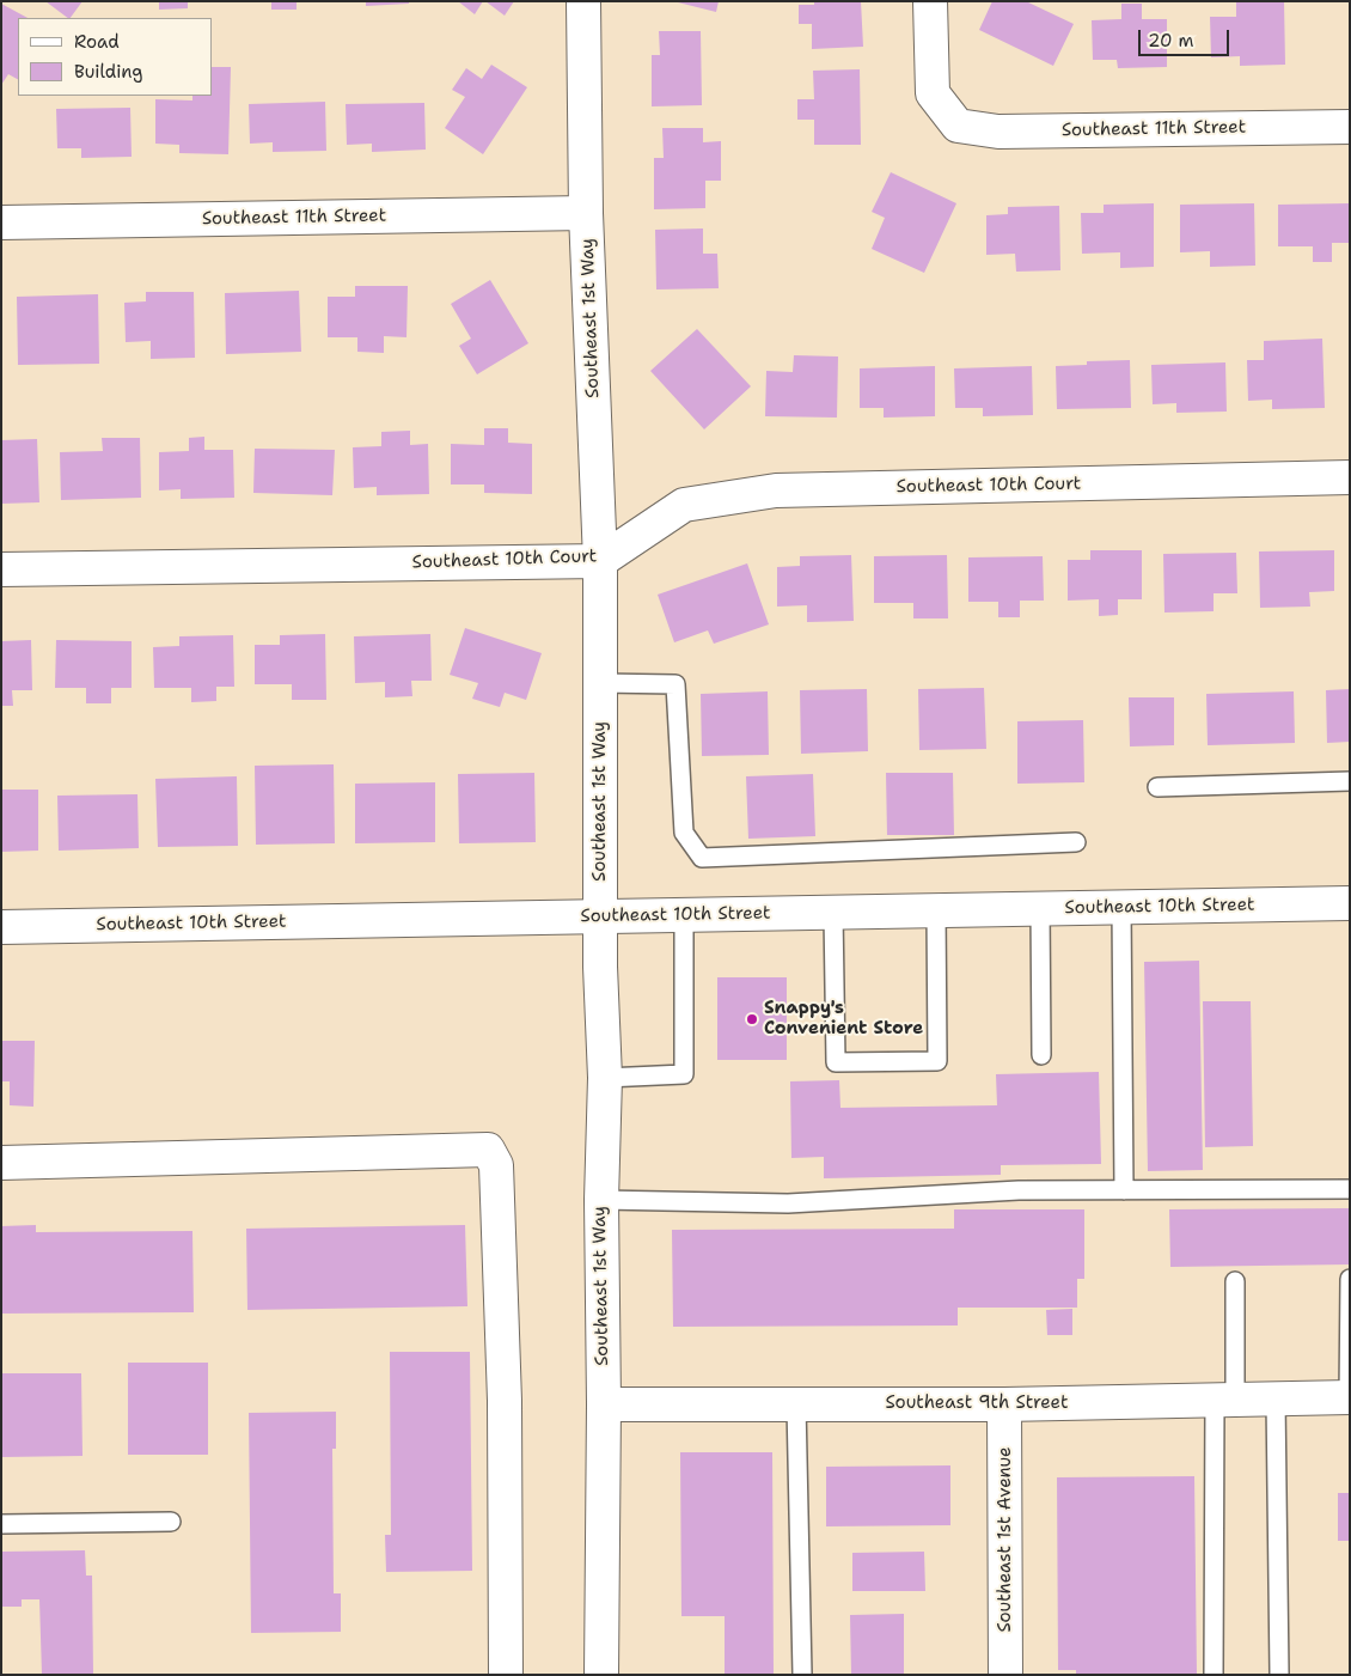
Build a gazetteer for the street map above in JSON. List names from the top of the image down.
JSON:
{
  "streets": {
    "street": [
      "Southeast 11th Street",
      "Southeast 1st Way",
      "Southeast 10th Court",
      "Southeast 10th Street",
      "Southeast 9th Street",
      "Southeast 1st Avenue"
    ]
  },
  "crossings": [
    ["Southeast 11th Street", "Southeast 1st Way"],
    ["Southeast 1st Way", "Southeast 10th Court"],
    ["Southeast 1st Way", "Southeast 10th Street"],
    ["Southeast 1st Way", "Southeast 9th Street"],
    ["Southeast 9th Street", "Southeast 1st Avenue"]
  ],
  "places": ["Snappy's Convenient Store"],
  "legend": ["Road", "Building"],
  "scale_bar": "20 m"
}
